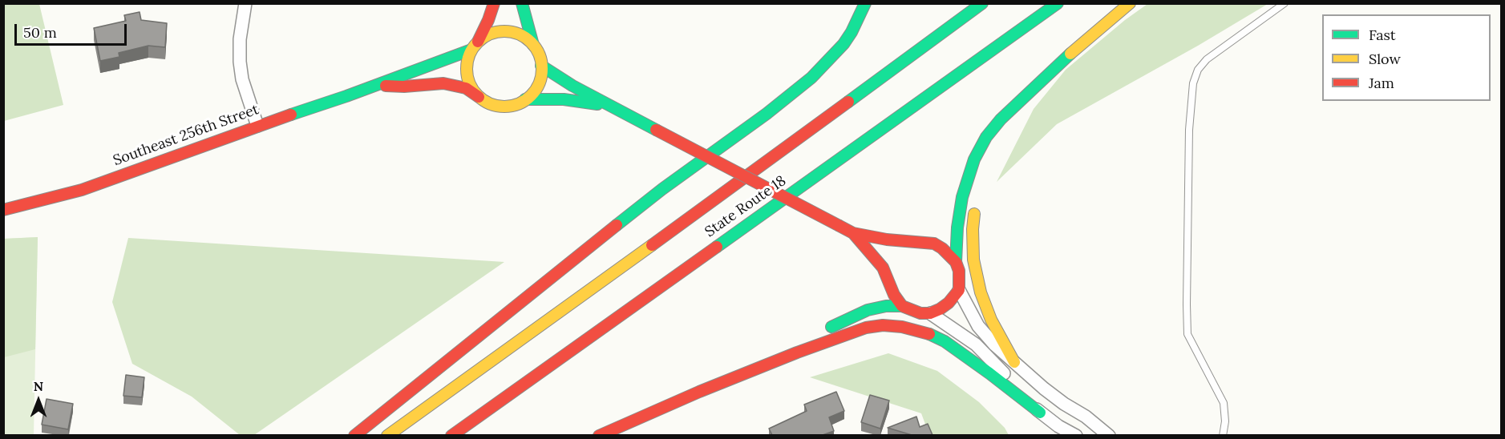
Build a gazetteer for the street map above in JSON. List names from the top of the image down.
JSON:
{
  "streets": {
    "main road": ["Southeast 256th Street", "State Route 18"]
  },
  "legend": ["Fast", "Slow", "Jam"],
  "scale_bar": "50 m",
  "north": "top"
}
